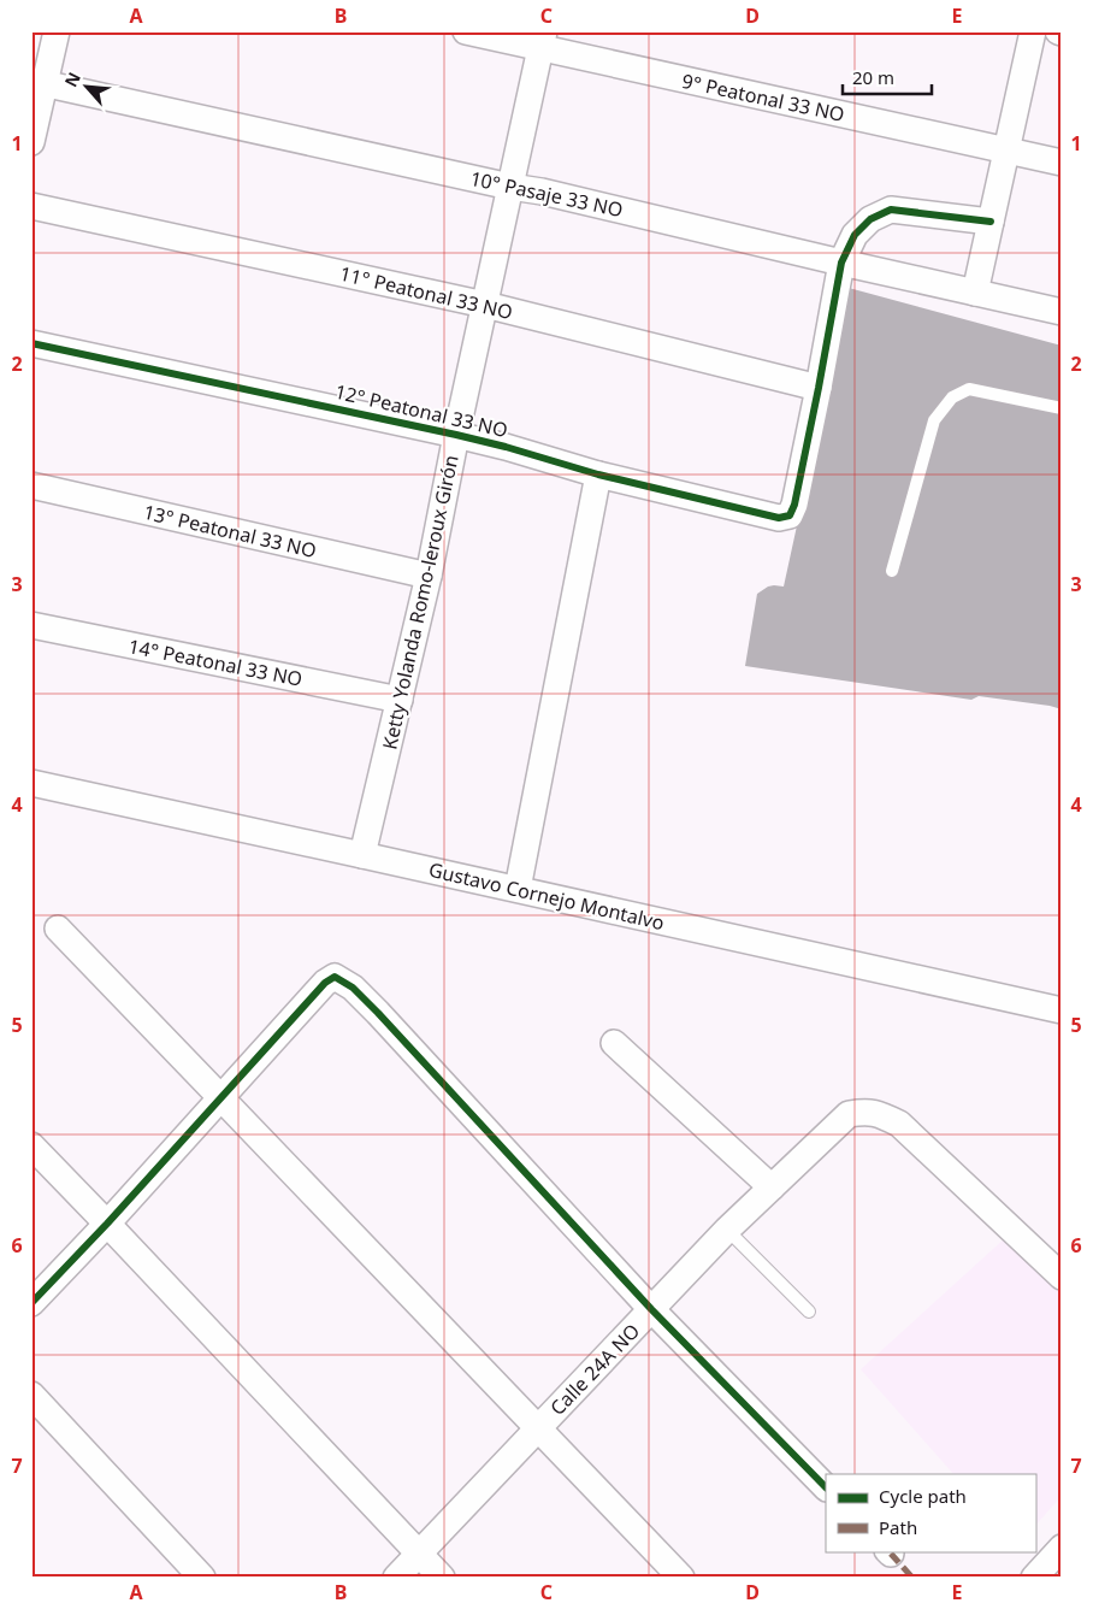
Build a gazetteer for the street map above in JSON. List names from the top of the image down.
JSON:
{
  "streets": {
    "street": [
      "9° Peatonal 33 NO",
      "10° Pasaje 33 NO",
      "11° Peatonal 33 NO",
      "12° Peatonal 33 NO",
      "13° Peatonal 33 NO",
      "Ketty Yolanda Romo-leroux Girón",
      "14° Peatonal 33 NO",
      "Gustavo Cornejo Montalvo",
      "Calle 24A NO"
    ]
  },
  "crossings": [
    ["9° Peatonal 33 NO", "Ketty Yolanda Romo-leroux Girón"],
    ["10° Pasaje 33 NO", "Ketty Yolanda Romo-leroux Girón"],
    ["11° Peatonal 33 NO", "12° Peatonal 33 NO"],
    ["11° Peatonal 33 NO", "Ketty Yolanda Romo-leroux Girón"],
    ["12° Peatonal 33 NO", "Ketty Yolanda Romo-leroux Girón"],
    ["13° Peatonal 33 NO", "Ketty Yolanda Romo-leroux Girón"],
    ["Ketty Yolanda Romo-leroux Girón", "14° Peatonal 33 NO"],
    ["Ketty Yolanda Romo-leroux Girón", "Gustavo Cornejo Montalvo"]
  ],
  "legend": ["Cycle path", "Path"],
  "scale_bar": "20 m",
  "north": "top left",
  "grid": {
    "columns": [
      "A",
      "B",
      "C",
      "D",
      "E"
    ],
    "rows": [
      "1",
      "2",
      "3",
      "4",
      "5",
      "6",
      "7"
    ]
  }
}
